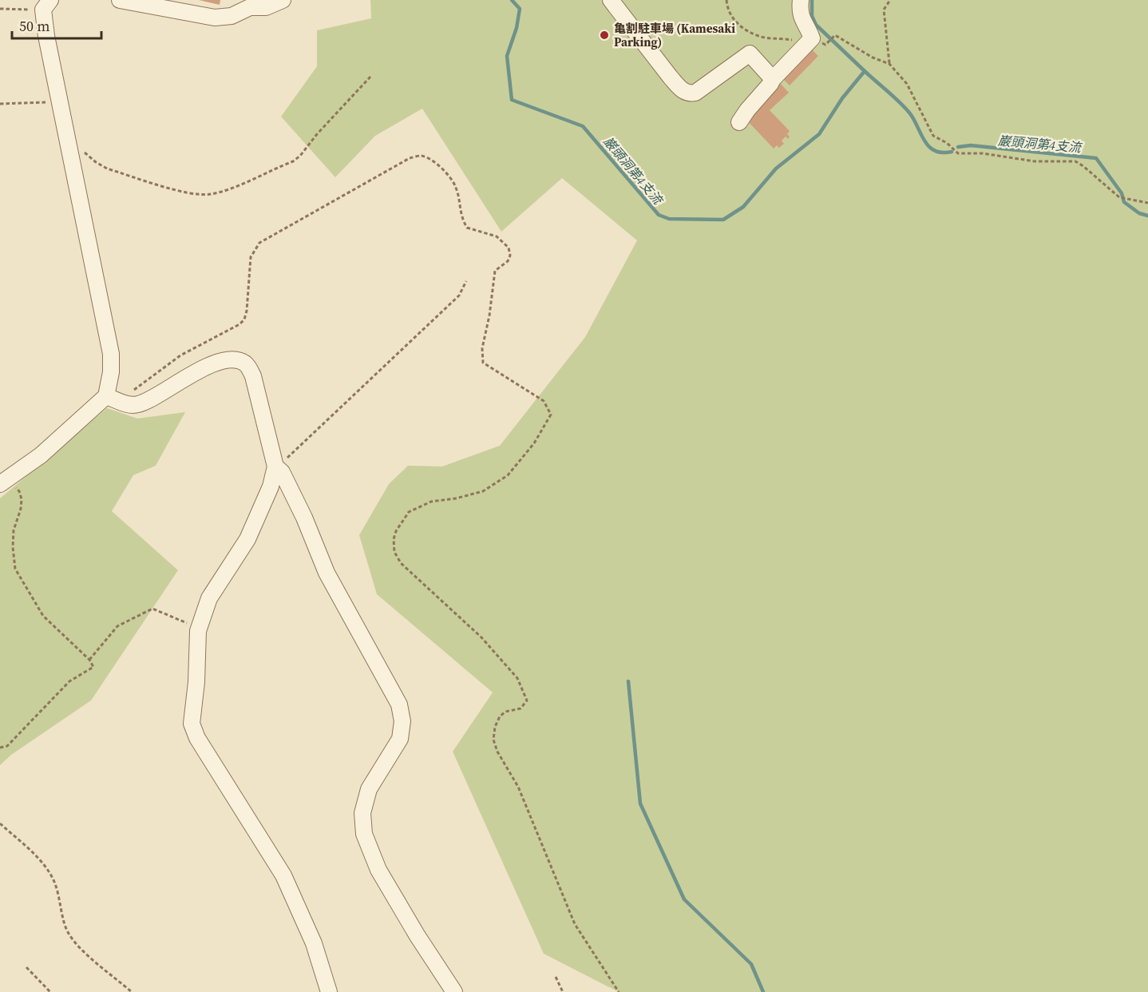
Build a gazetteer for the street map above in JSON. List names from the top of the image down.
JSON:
{
  "water": ["巌頭洞第4支流"],
  "places": ["亀割駐車場 (Kamesaki Parking)"],
  "scale_bar": "50 m"
}
